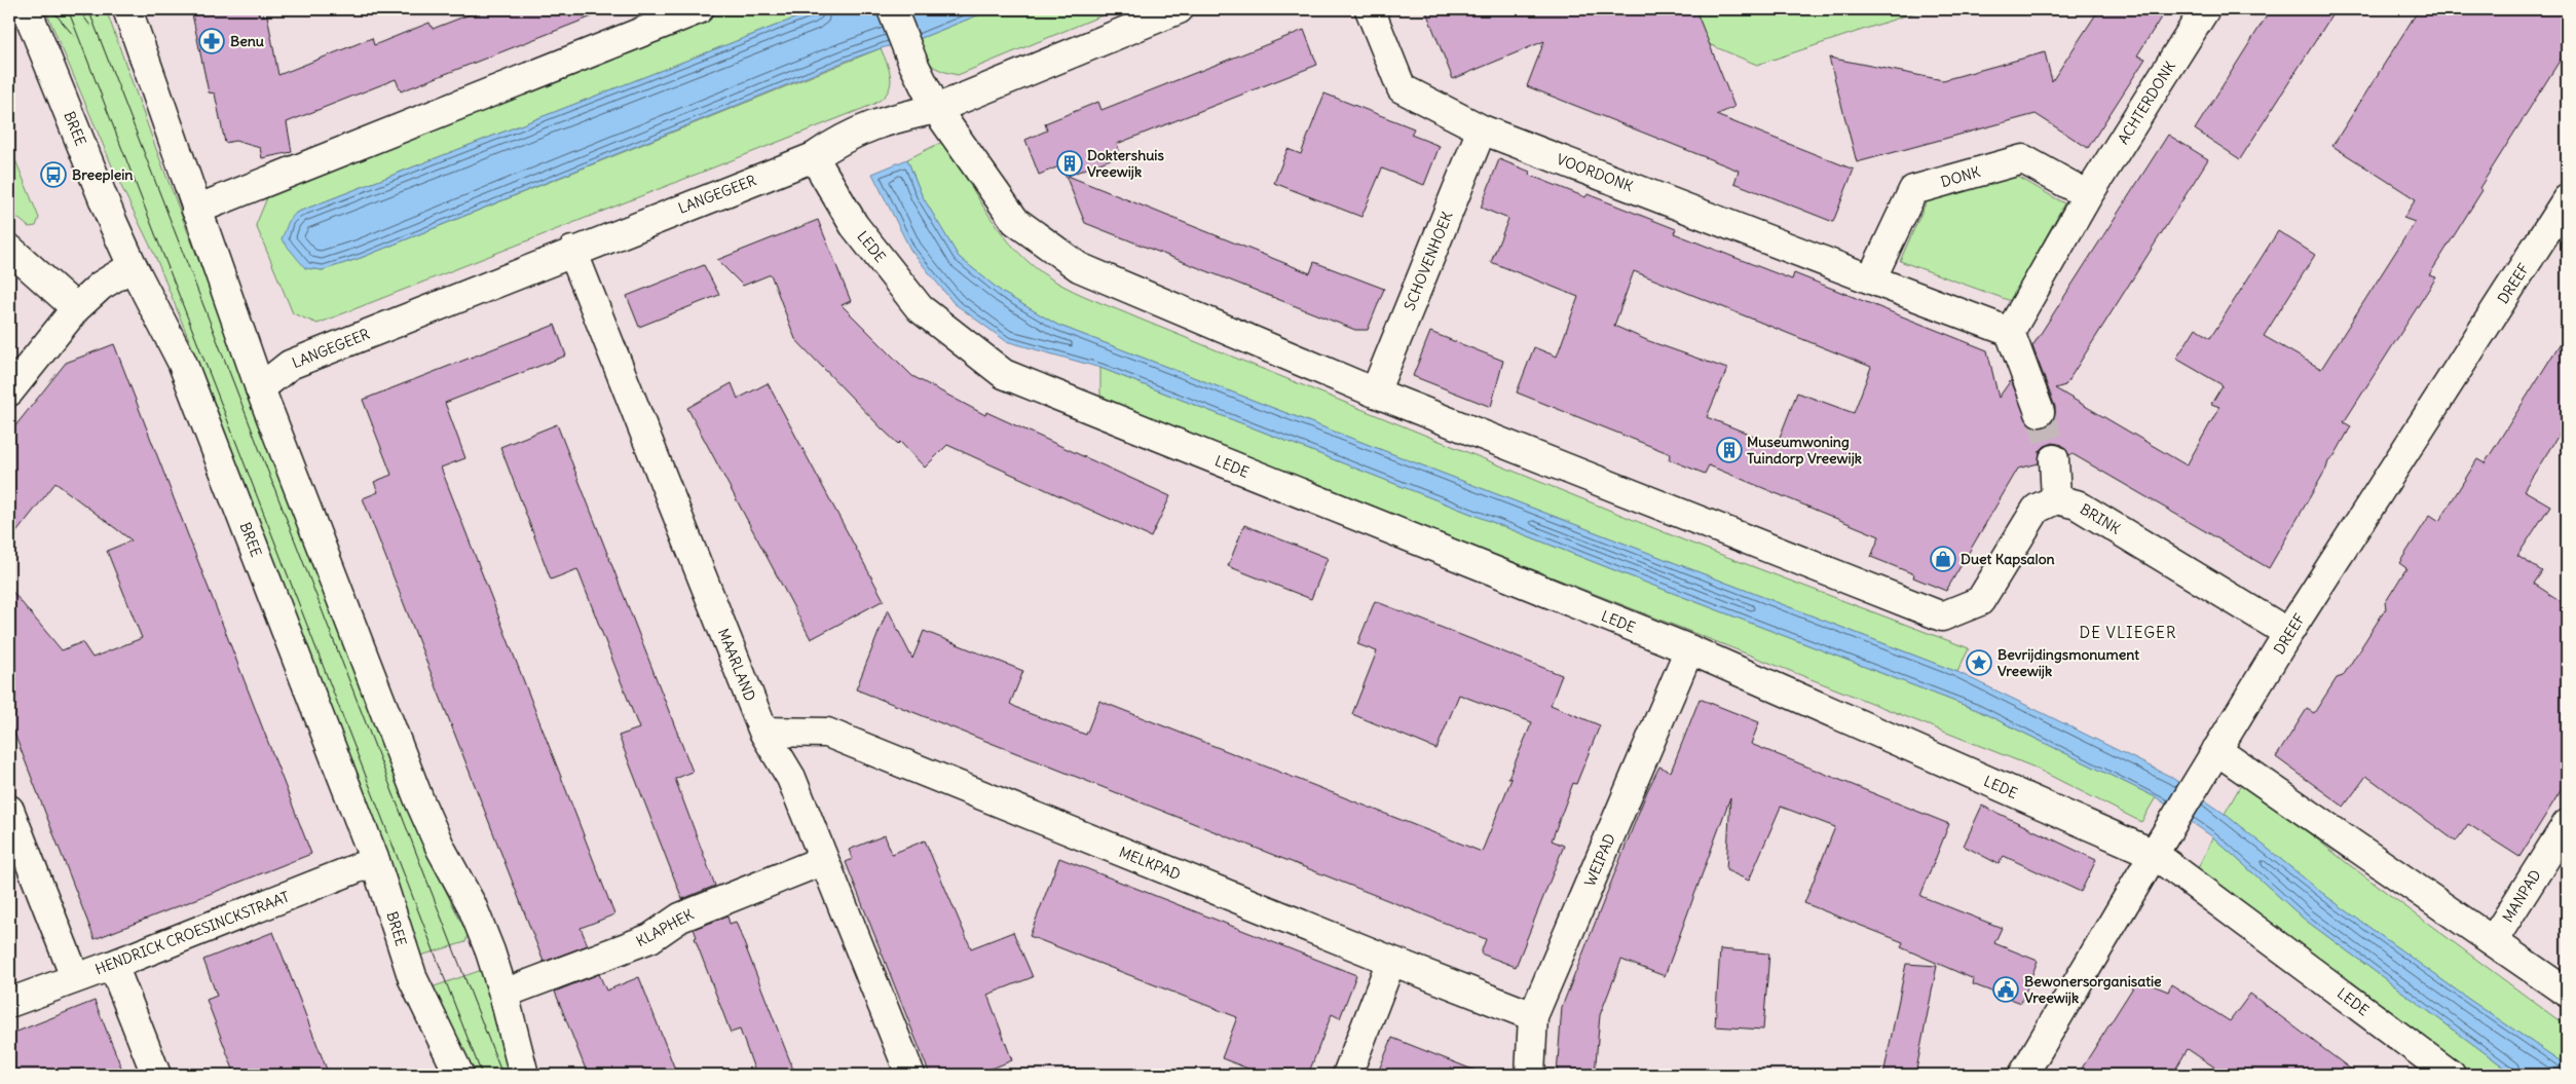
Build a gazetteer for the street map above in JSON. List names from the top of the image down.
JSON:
{
  "streets": {
    "street": [
      "ACHTERDONK",
      "BREE",
      "VOORDONK",
      "DONK",
      "LANGEGEER",
      "LEDE",
      "SCHOVENHOEK",
      "DREEF",
      "BRINK",
      "MAARLAND",
      "WEIPAD",
      "MELKPAD",
      "MANPAD",
      "KLAPHEK",
      "HENDRICK CROESINCKSTRAAT"
    ]
  },
  "crossings": [
    ["ACHTERDONK", "DONK"],
    ["BREE", "HENDRICK CROESINCKSTRAAT"],
    ["VOORDONK", "DONK"],
    ["VOORDONK", "SCHOVENHOEK"],
    ["LANGEGEER", "LEDE"],
    ["LANGEGEER", "MAARLAND"],
    ["LEDE", "DREEF"],
    ["LEDE", "WEIPAD"],
    ["DREEF", "BRINK"],
    ["MAARLAND", "MELKPAD"],
    ["MAARLAND", "KLAPHEK"],
    ["WEIPAD", "MELKPAD"]
  ],
  "districts": ["DE VLIEGER"],
  "places": {
    "pharmacy": ["Benu"],
    "building": ["Doktershuis Vreewijk", "Museumwoning Tuindorp Vreewijk"],
    "bus stop": ["Breeplein"],
    "shop": ["Duet Kapsalon"],
    "place": ["Bevrijdingsmonument Vreewijk"],
    "public building": ["Bewonersorganisatie Vreewijk"]
  }
}
